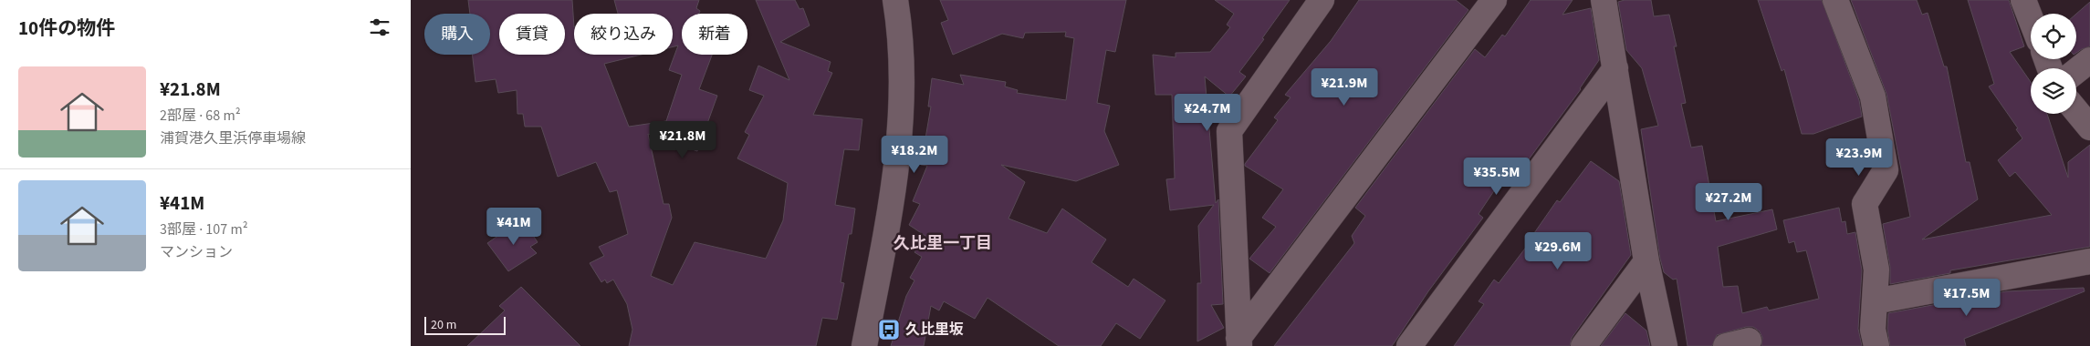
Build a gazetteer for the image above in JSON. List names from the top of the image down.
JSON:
{
  "districts": ["久比里一丁目"],
  "places": {
    "bus stop": ["久比里坂"]
  },
  "scale_bar": "20 m",
  "page": {
    "heading": "10件の物件",
    "chip": [
      "購入",
      "賃貸",
      "絞り込み",
      "新着"
    ],
    "list": [
      {
        "name": "¥21.8M",
        "note": "2部屋 · 68 m² · 浦賀港久里浜停車場線"
      },
      {
        "name": "¥41M",
        "note": "3部屋 · 107 m² · マンション"
      }
    ],
    "price": [
      "¥21.9M",
      "¥24.7M",
      "¥21.8M",
      "¥18.2M",
      "¥23.9M",
      "¥35.5M",
      "¥27.2M",
      "¥41M",
      "¥29.6M",
      "¥17.5M"
    ],
    "scale": "20 m"
  }
}
